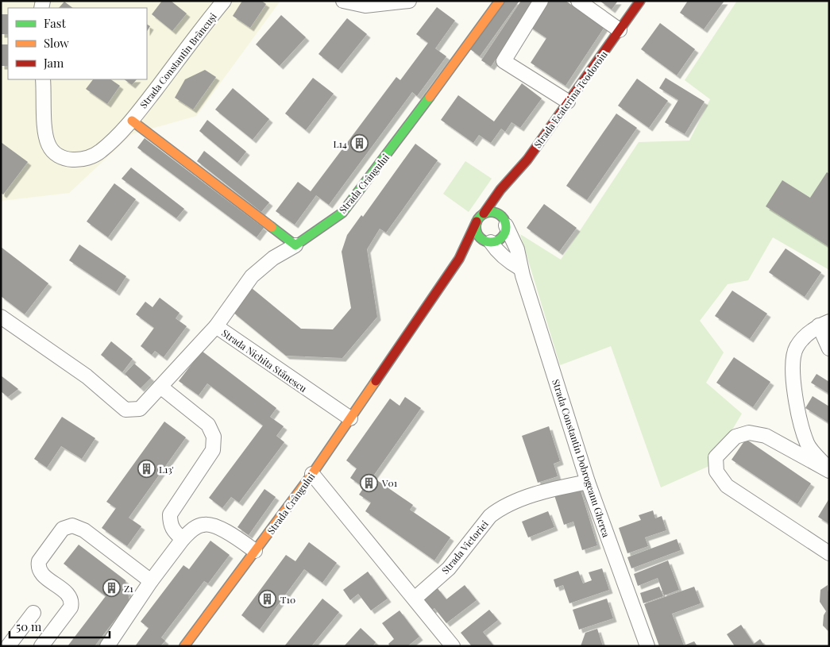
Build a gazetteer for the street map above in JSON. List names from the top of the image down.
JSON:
{
  "streets": {
    "main road": ["Strada Ecaterina Teodoroiu", "Strada Crângului"],
    "street": [
      "Strada Constantin Brâncuși",
      "Strada Nichita Stănescu",
      "Strada Constantin Dobrogeanu Gherea",
      "Strada Victoriei"
    ]
  },
  "crossings": [
    ["Strada Ecaterina Teodoroiu", "Strada Crângului"],
    ["Strada Ecaterina Teodoroiu", "Strada Constantin Dobrogeanu Gherea"],
    ["Strada Crângului", "Strada Nichita Stănescu"],
    ["Strada Crângului", "Strada Constantin Dobrogeanu Gherea"],
    ["Strada Constantin Dobrogeanu Gherea", "Strada Victoriei"]
  ],
  "places": {
    "building": [
      "L14",
      "L13'",
      "V01",
      "Z1",
      "T10"
    ]
  },
  "legend": ["Fast", "Slow", "Jam"],
  "scale_bar": "50 m"
}
